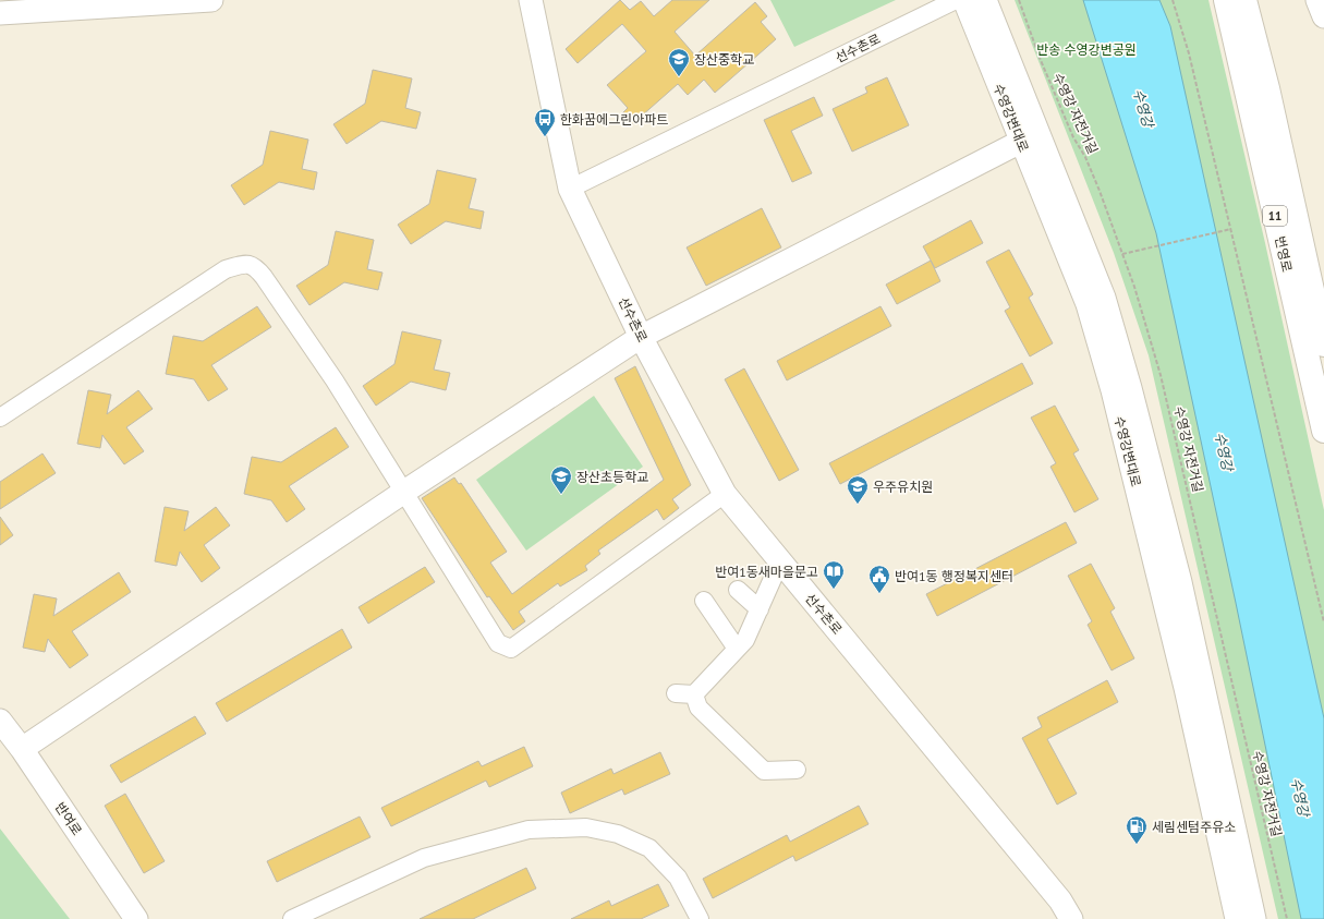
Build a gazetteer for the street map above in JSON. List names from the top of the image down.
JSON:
{
  "streets": {
    "highway": ["11", "번영로"],
    "main road": ["선수촌로", "수영강변대로", "반여로"],
    "path": ["수영강 자전거길"]
  },
  "water": ["수영강"],
  "parks": ["반송 수영강변공원"],
  "places": {
    "school or university": ["장산중학교", "장산초등학교", "우주유치원"],
    "bus stop": ["한화꿈에그린아파트"],
    "library": ["반여1동새마을문고"],
    "public building": ["반여1동 행정복지센터"],
    "fuel station": ["세림센텀주유소"]
  }
}
